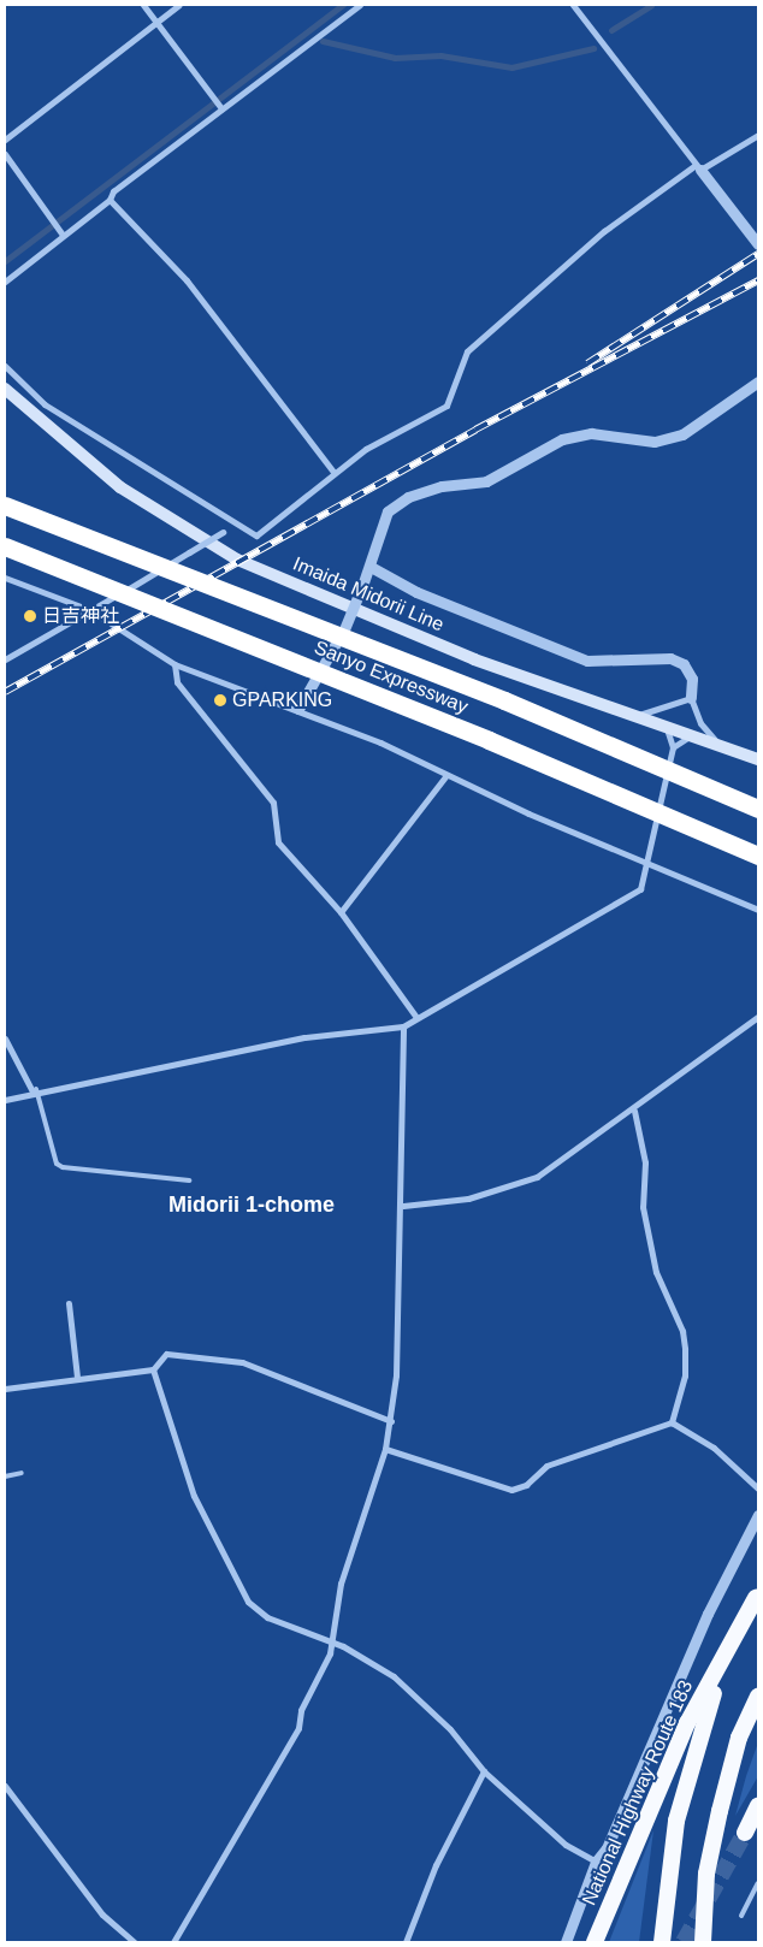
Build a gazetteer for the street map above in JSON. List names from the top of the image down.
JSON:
{
  "streets": {
    "highway": ["Sanyo Expressway", "National Highway Route 183"],
    "main road": ["Imaida Midorii Line"]
  },
  "districts": ["Midorii 1-chome"],
  "places": ["日吉神社", "GPARKING"]
}
